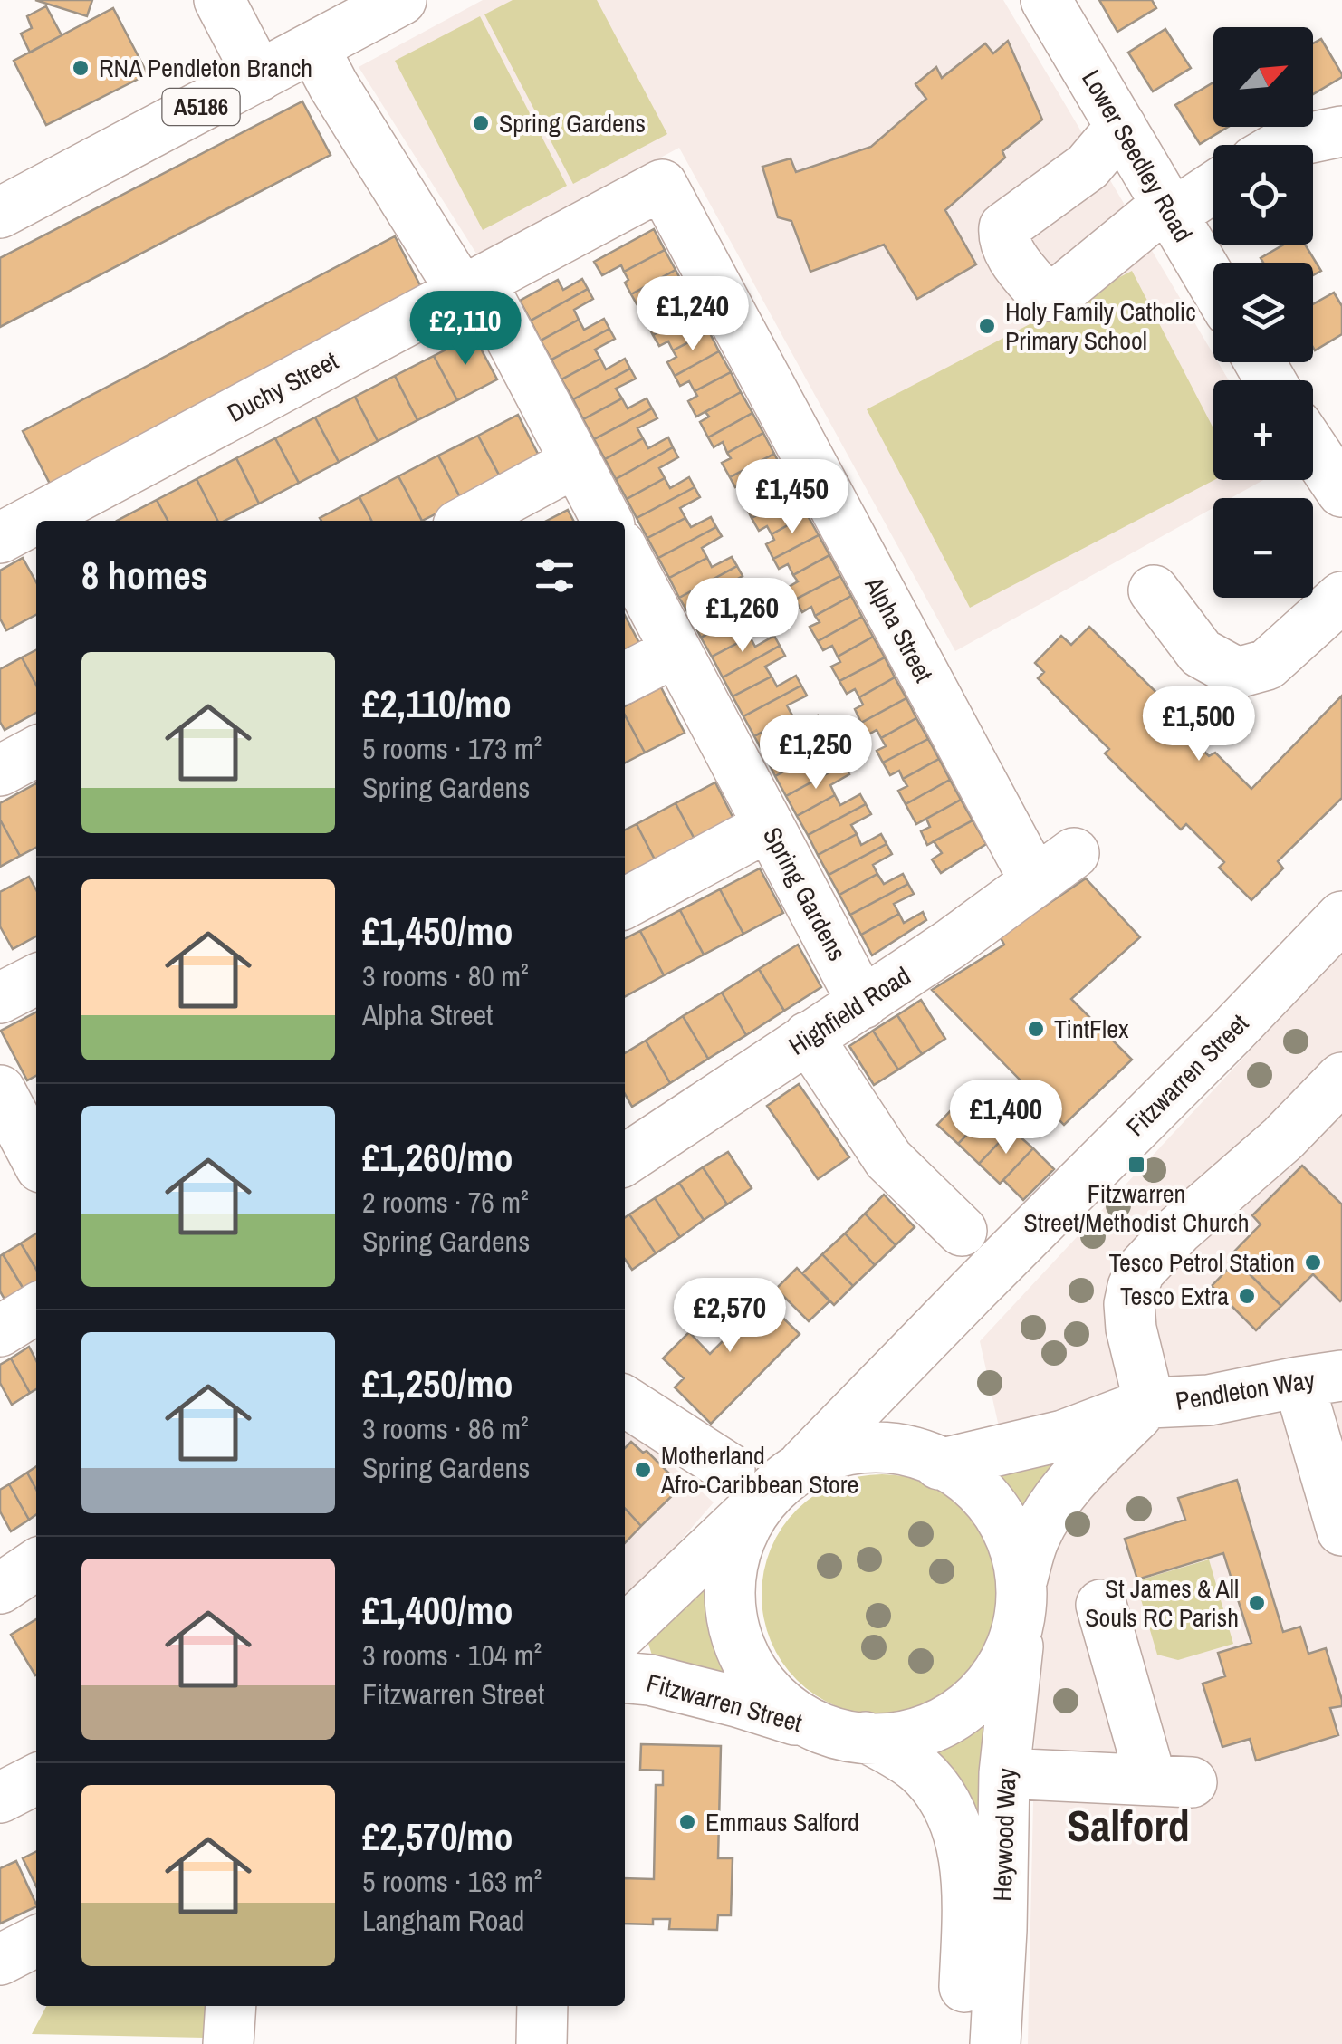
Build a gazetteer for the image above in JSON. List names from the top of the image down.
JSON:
{
  "streets": {
    "street": [
      "A5186",
      "Lower Seedley Road",
      "Duchy Street",
      "Alpha Street",
      "Spring Gardens",
      "Highfield Road",
      "Fitzwarren Street",
      "Pendleton Way",
      "Heywood Way"
    ]
  },
  "crossings": [
    ["Duchy Street", "Alpha Street"],
    ["Alpha Street", "Highfield Road"],
    ["Spring Gardens", "Highfield Road"],
    ["Fitzwarren Street", "Pendleton Way"],
    ["Fitzwarren Street", "Heywood Way"],
    ["Pendleton Way", "Heywood Way"]
  ],
  "districts": ["Salford"],
  "places": {
    "other": [
      "RNA Pendleton Branch",
      "Spring Gardens",
      "Holy Family Catholic Primary School",
      "TintFlex",
      "Tesco Petrol Station",
      "Tesco Extra",
      "Motherland Afro-Caribbean Store",
      "St James & All Souls RC Parish",
      "Emmaus Salford"
    ],
    "transit": ["Fitzwarren Street/Methodist Church"]
  },
  "north": "top right",
  "page": {
    "map_buttons": ["+", "−"],
    "price": [
      "£1,240",
      "£2,110",
      "£1,450",
      "£1,260",
      "£1,500",
      "£1,250",
      "£1,400",
      "£2,570"
    ],
    "heading": "8 homes",
    "list": [
      {
        "name": "£2,110/mo",
        "note": "5 rooms · 173 m² · Spring Gardens"
      },
      {
        "name": "£1,450/mo",
        "note": "3 rooms · 80 m² · Alpha Street"
      },
      {
        "name": "£1,260/mo",
        "note": "2 rooms · 76 m² · Spring Gardens"
      },
      {
        "name": "£1,250/mo",
        "note": "3 rooms · 86 m² · Spring Gardens"
      },
      {
        "name": "£1,400/mo",
        "note": "3 rooms · 104 m² · Fitzwarren Street"
      },
      {
        "name": "£2,570/mo",
        "note": "5 rooms · 163 m² · Langham Road"
      }
    ]
  }
}
